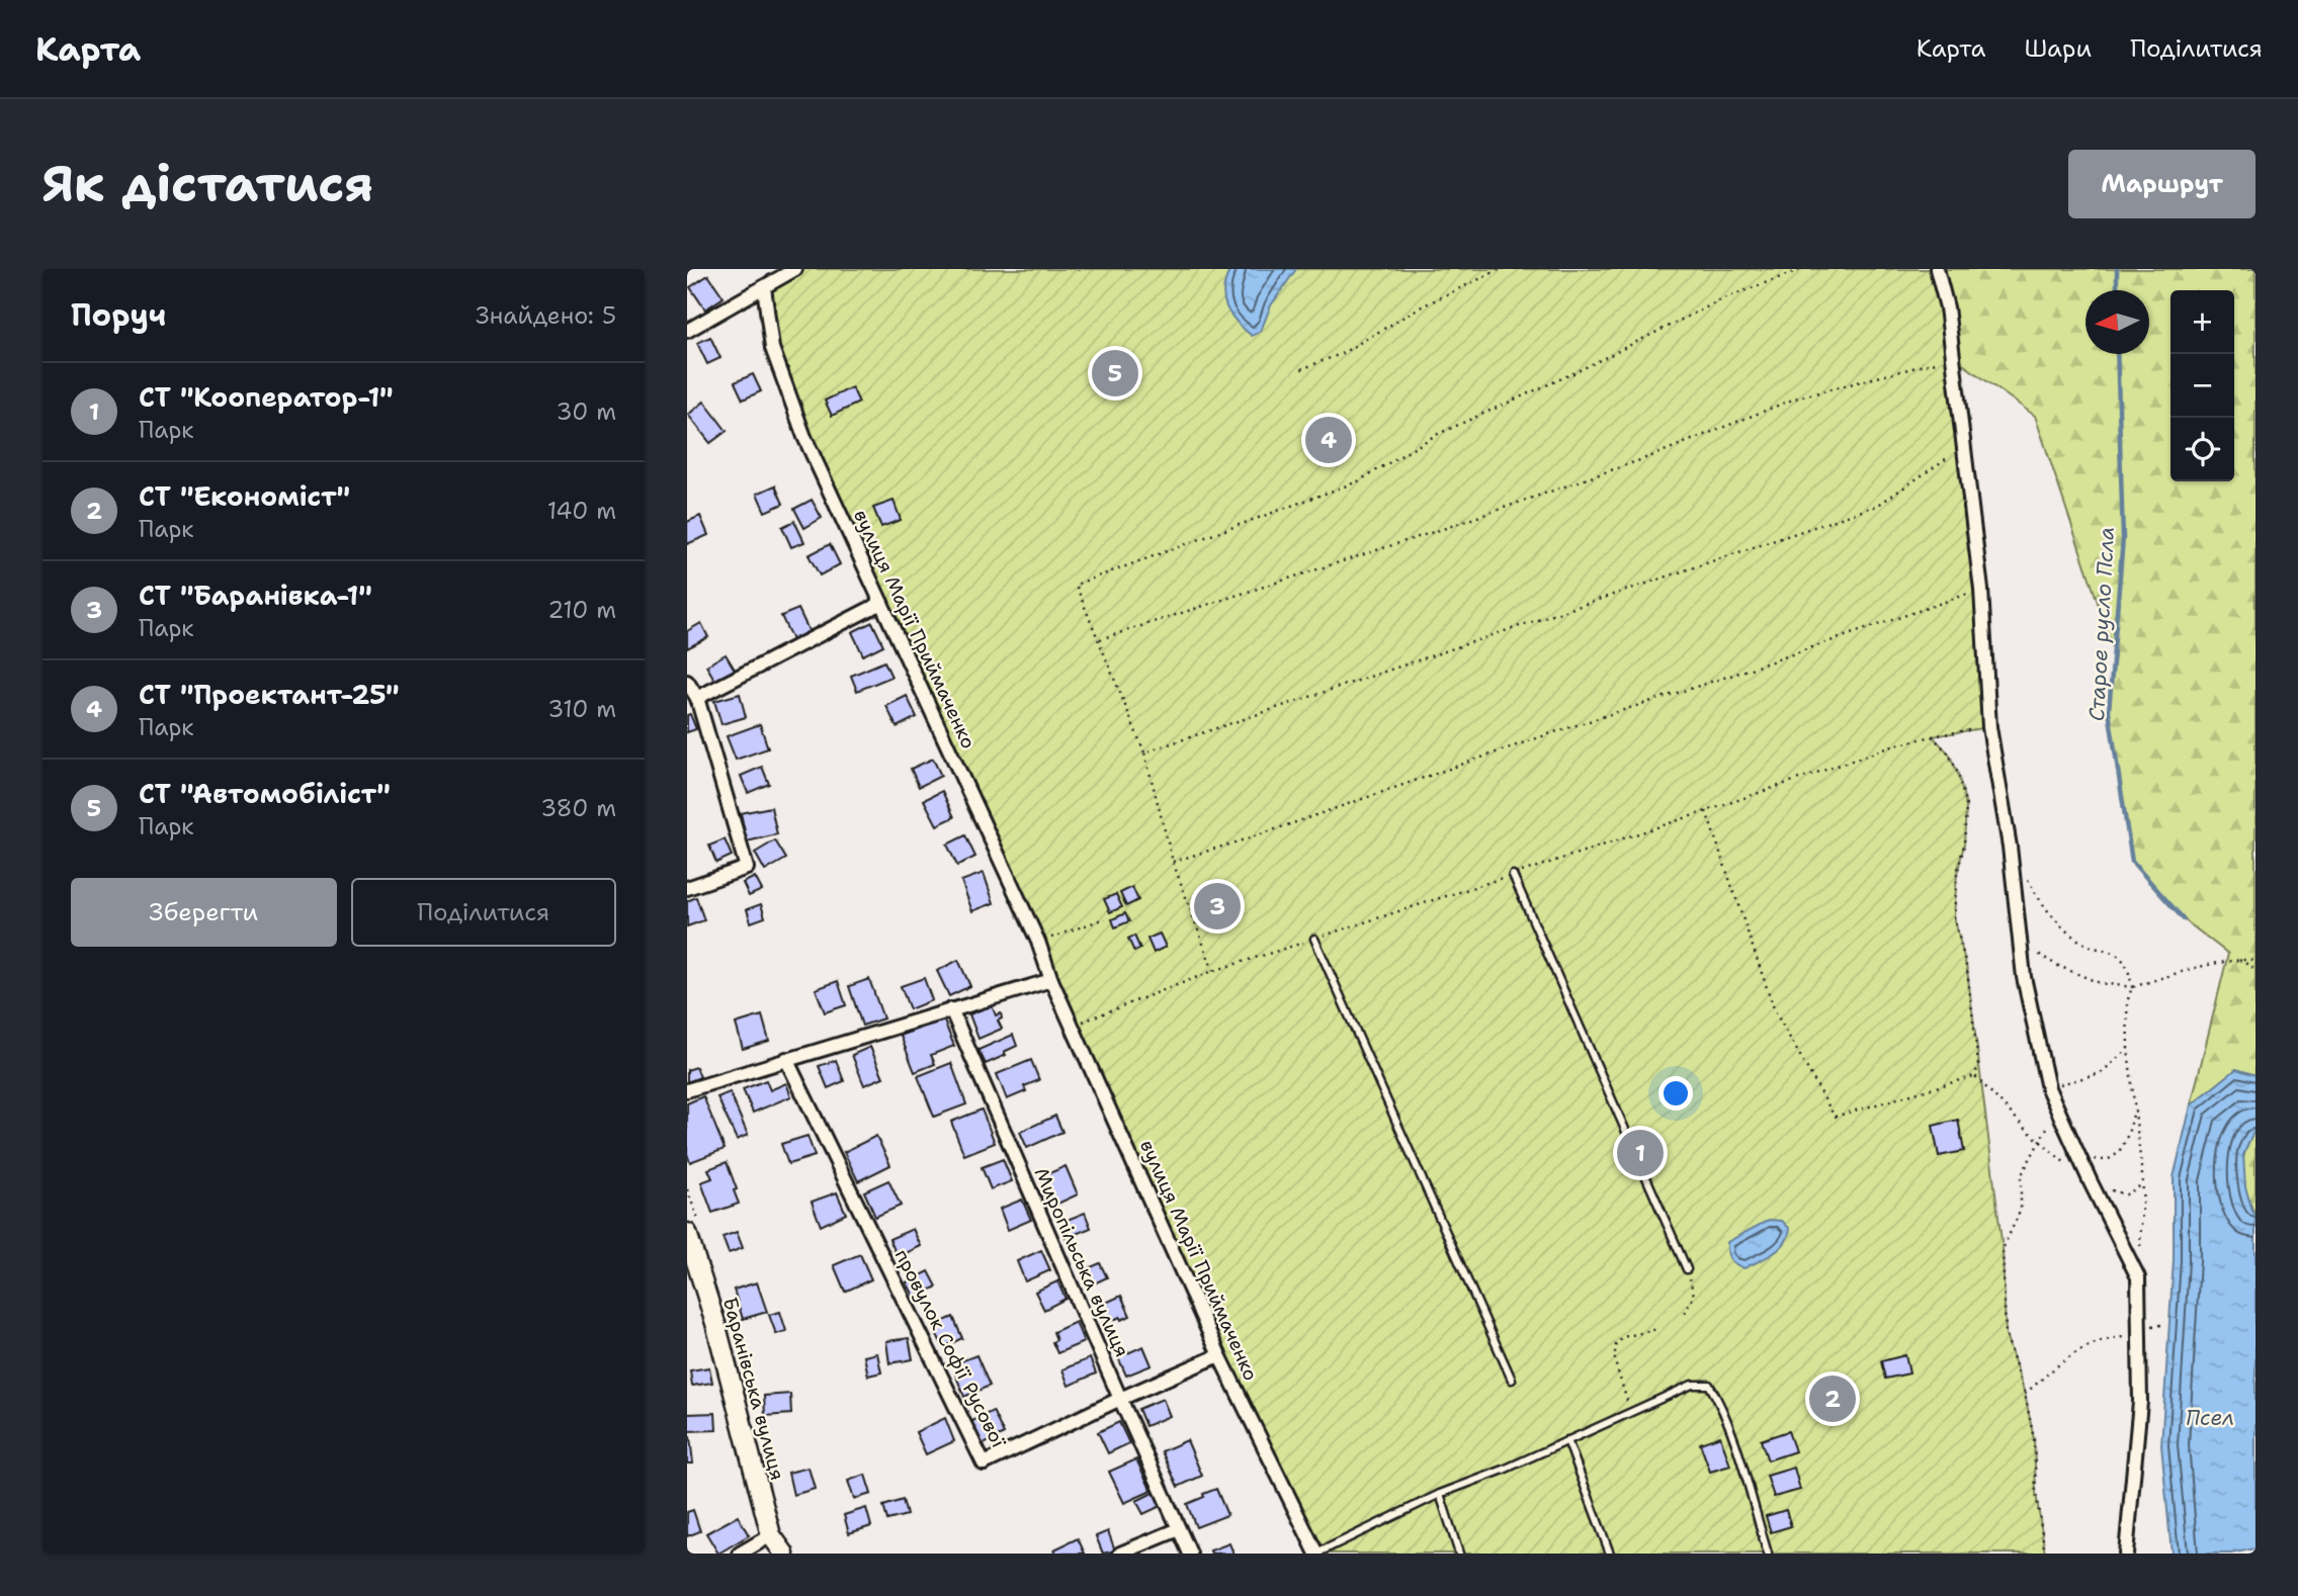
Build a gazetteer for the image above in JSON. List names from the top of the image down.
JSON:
{
  "streets": {
    "main road": ["Баранівська вулиця"],
    "street": ["вулиця Марії Приймаченко", "Миропільська вулиця", "провулок Софії Русової"]
  },
  "crossings": [
    ["вулиця Марії Приймаченко", "провулок Софії Русової"],
    ["Миропільська вулиця", "провулок Софії Русової"]
  ],
  "water": ["Старое русло Псла", "Псел"],
  "north": "left",
  "page": {
    "header": "Карта",
    "nav": ["Карта", "Шари", "Поділитися"],
    "buttons": [
      "Маршрут",
      ["Зберегти", "Поділитися"]
    ],
    "title": "Як дістатися",
    "heading": ["Поруч", "Знайдено: 5"],
    "map_buttons": ["+", "−"],
    "pins": [
      "5",
      "4",
      "3",
      "1",
      "2"
    ],
    "list": [
      {
        "mark": "1",
        "name": "СТ \"Кооператор-1\"",
        "note": "Парк",
        "value": "30 m"
      },
      {
        "mark": "2",
        "name": "СТ \"Економіст\"",
        "note": "Парк",
        "value": "140 m"
      },
      {
        "mark": "3",
        "name": "СТ \"Баранівка-1\"",
        "note": "Парк",
        "value": "210 m"
      },
      {
        "mark": "4",
        "name": "СТ \"Проектант-25\"",
        "note": "Парк",
        "value": "310 m"
      },
      {
        "mark": "5",
        "name": "СТ \"Автомобіліст\"",
        "note": "Парк",
        "value": "380 m"
      }
    ]
  }
}
